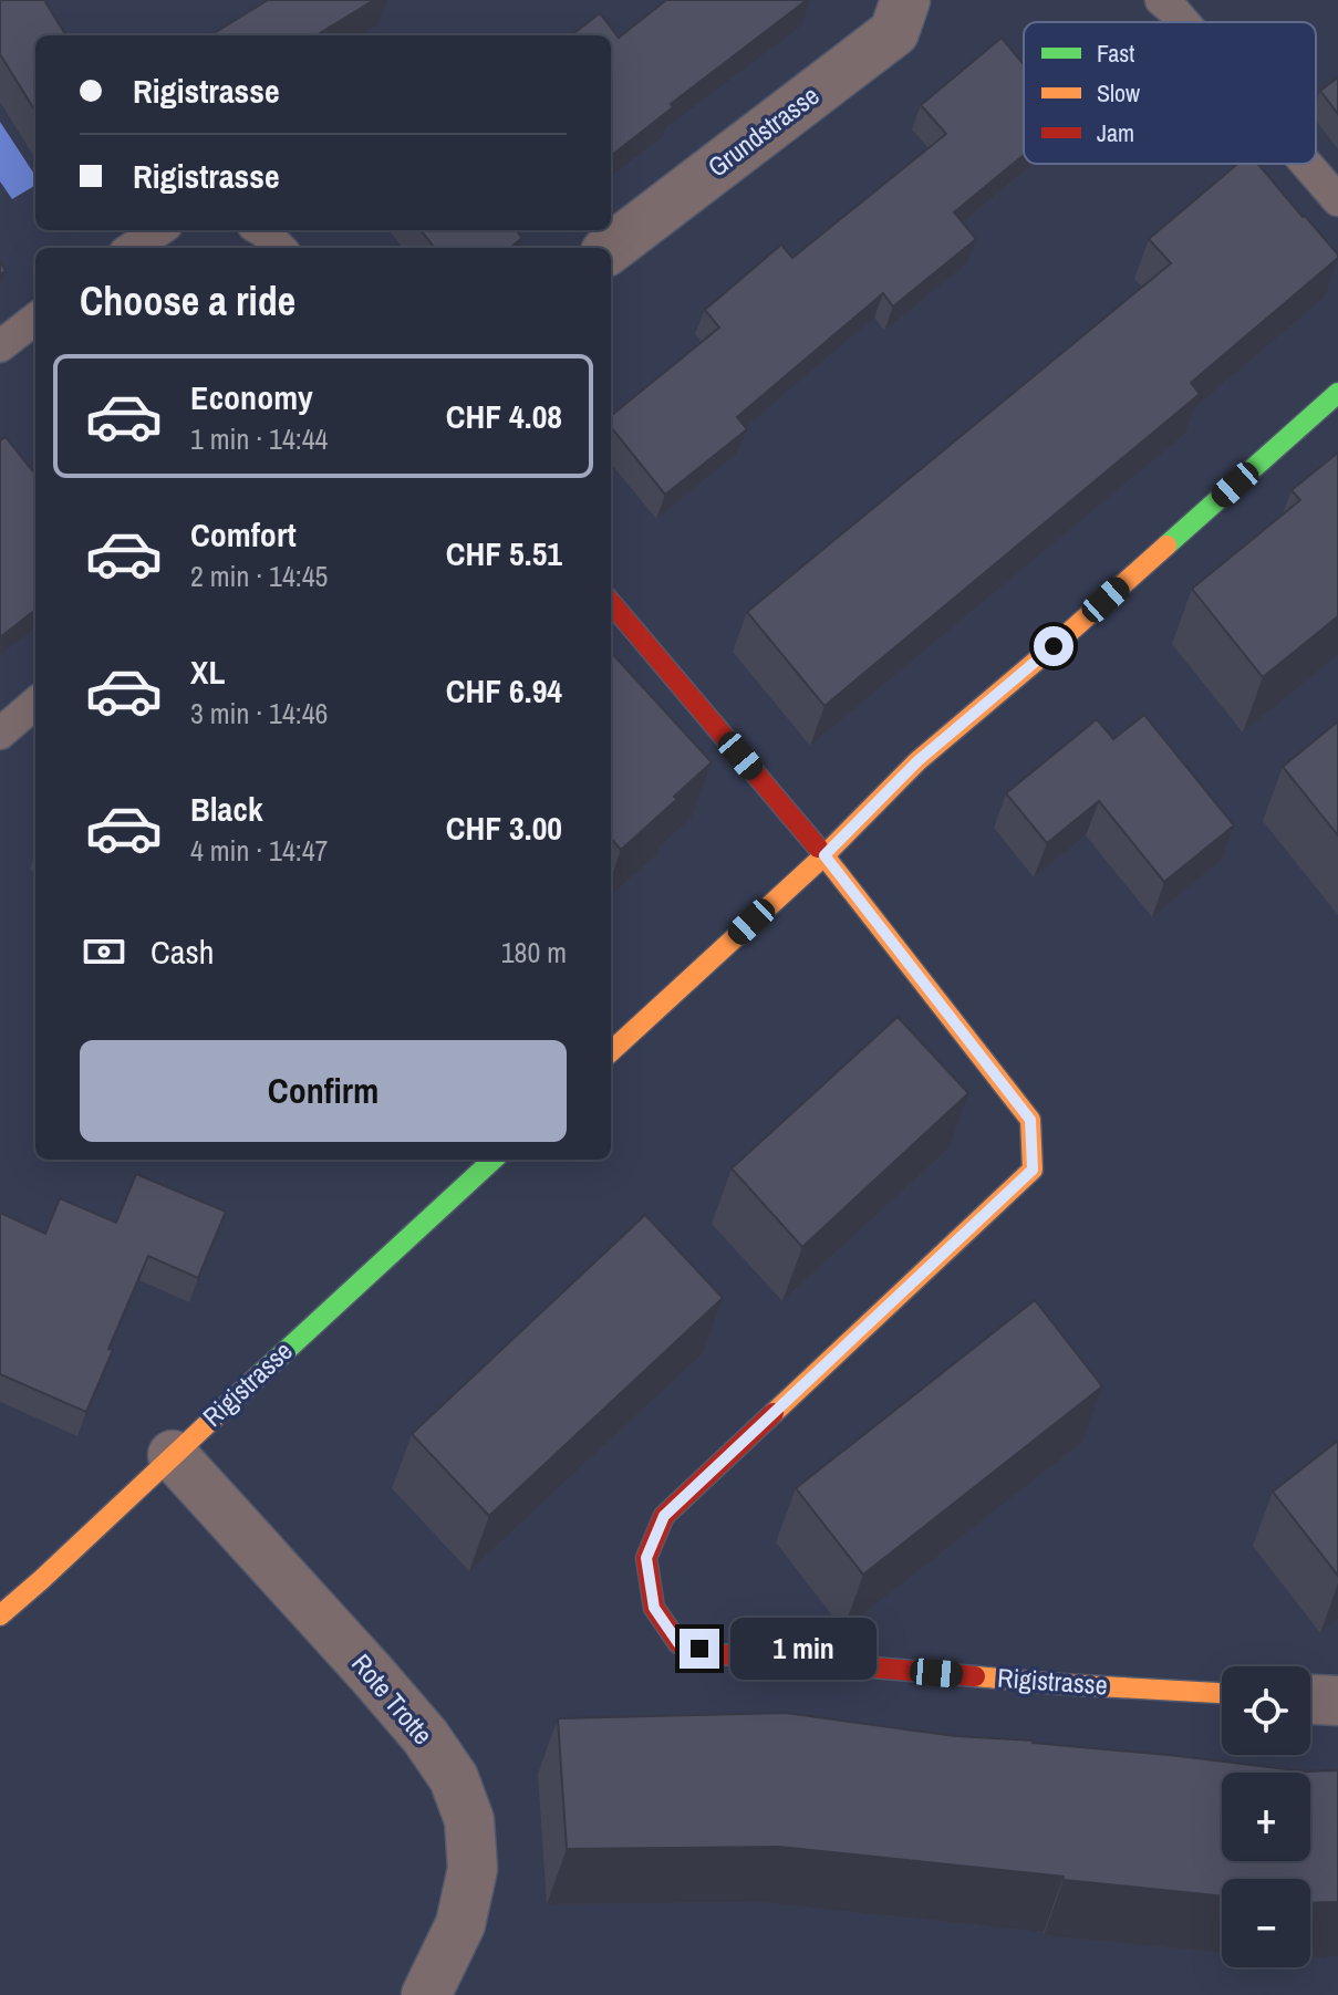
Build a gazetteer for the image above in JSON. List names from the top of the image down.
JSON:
{
  "streets": {
    "street": ["Grundstrasse", "Rigistrasse", "Rote Trotte"]
  },
  "crossings": [
    ["Rigistrasse", "Rote Trotte"]
  ],
  "legend": ["Fast", "Slow", "Jam"],
  "page": {
    "banner": ["Rigistrasse", "Rigistrasse"],
    "heading": "Choose a ride",
    "list": [
      {
        "name": "Economy",
        "note": "1 min · 14:44",
        "value": "CHF 4.08"
      },
      {
        "name": "Comfort",
        "note": "2 min · 14:45",
        "value": "CHF 5.51"
      },
      {
        "name": "XL",
        "note": "3 min · 14:46",
        "value": "CHF 6.94"
      },
      {
        "name": "Black",
        "note": "4 min · 14:47",
        "value": "CHF 3.00"
      }
    ],
    "pay": ["Cash", "180 m"],
    "buttons": "Confirm",
    "bubble": "1 min",
    "map_buttons": ["+", "−"]
  }
}
